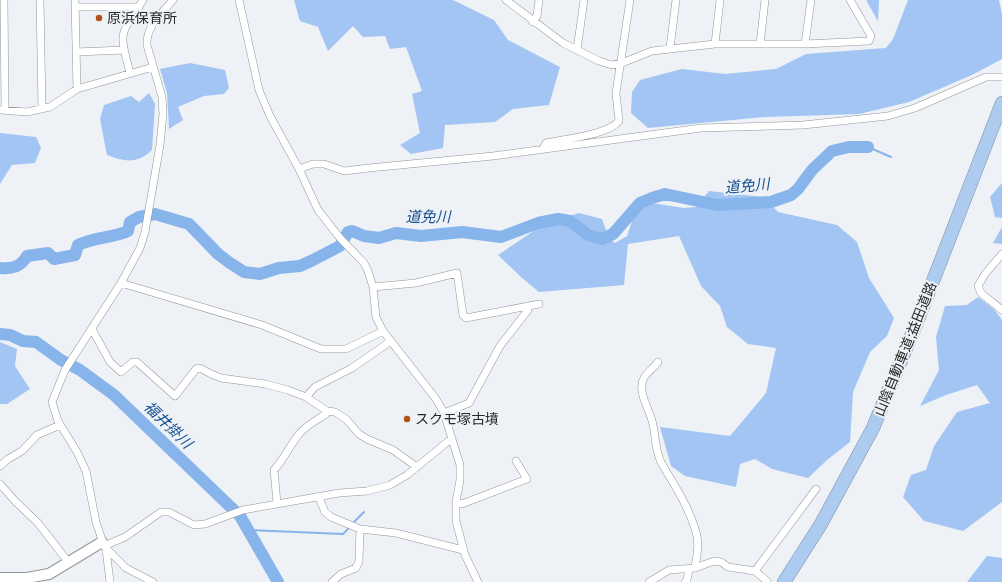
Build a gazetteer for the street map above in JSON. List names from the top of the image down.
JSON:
{
  "streets": {
    "highway": ["山陰自動車道;益田道路"]
  },
  "water": ["道免川", "福井掛川"],
  "places": ["原浜保育所", "スクモ塚古墳"]
}
